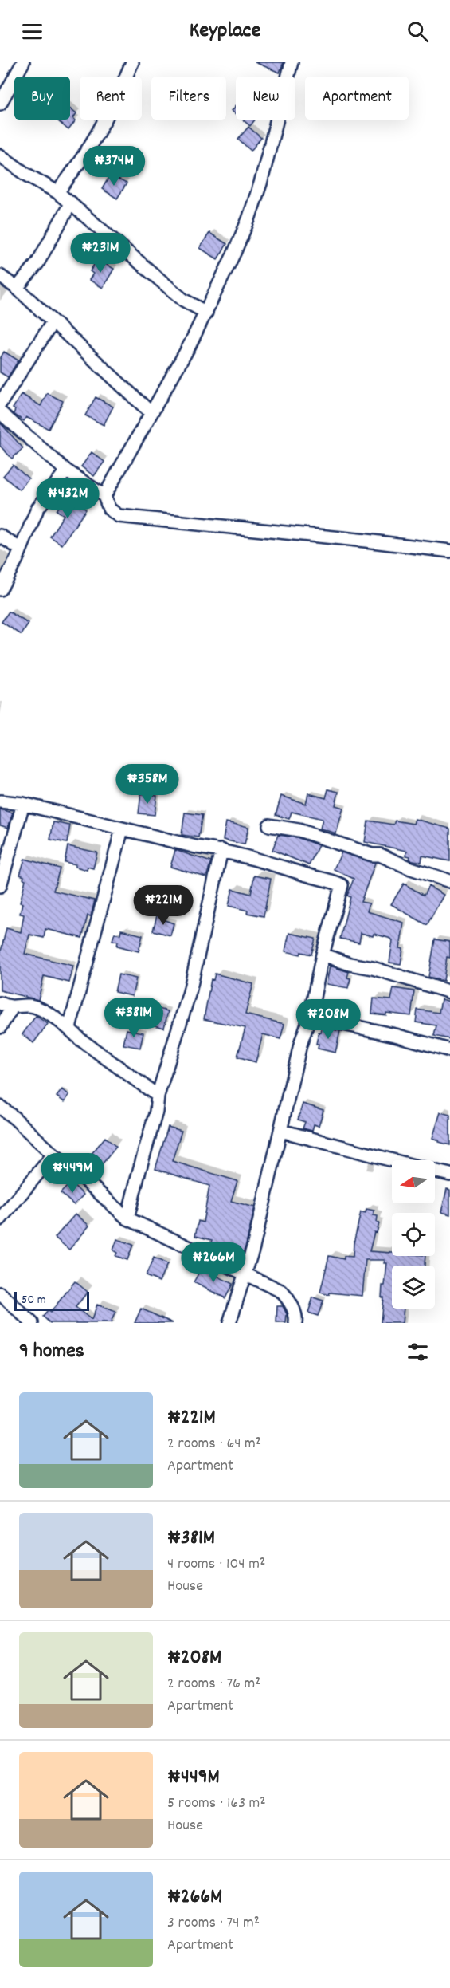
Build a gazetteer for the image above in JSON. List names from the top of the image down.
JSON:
{
  "scale_bar": "50 m",
  "north": "left",
  "page": {
    "header": "Keyplace",
    "chip": [
      "Buy",
      "Rent",
      "Filters",
      "New",
      "Apartment"
    ],
    "price": [
      "₦374M",
      "₦231M",
      "₦432M",
      "₦358M",
      "₦221M",
      "₦381M",
      "₦208M",
      "₦449M",
      "₦266M"
    ],
    "scale": "50 m",
    "heading": "9 homes",
    "list": [
      {
        "name": "₦221M",
        "note": "2 rooms · 64 m² · Apartment"
      },
      {
        "name": "₦381M",
        "note": "4 rooms · 104 m² · House"
      },
      {
        "name": "₦208M",
        "note": "2 rooms · 76 m² · Apartment"
      },
      {
        "name": "₦449M",
        "note": "5 rooms · 163 m² · House"
      },
      {
        "name": "₦266M",
        "note": "3 rooms · 74 m² · Apartment"
      }
    ]
  }
}
